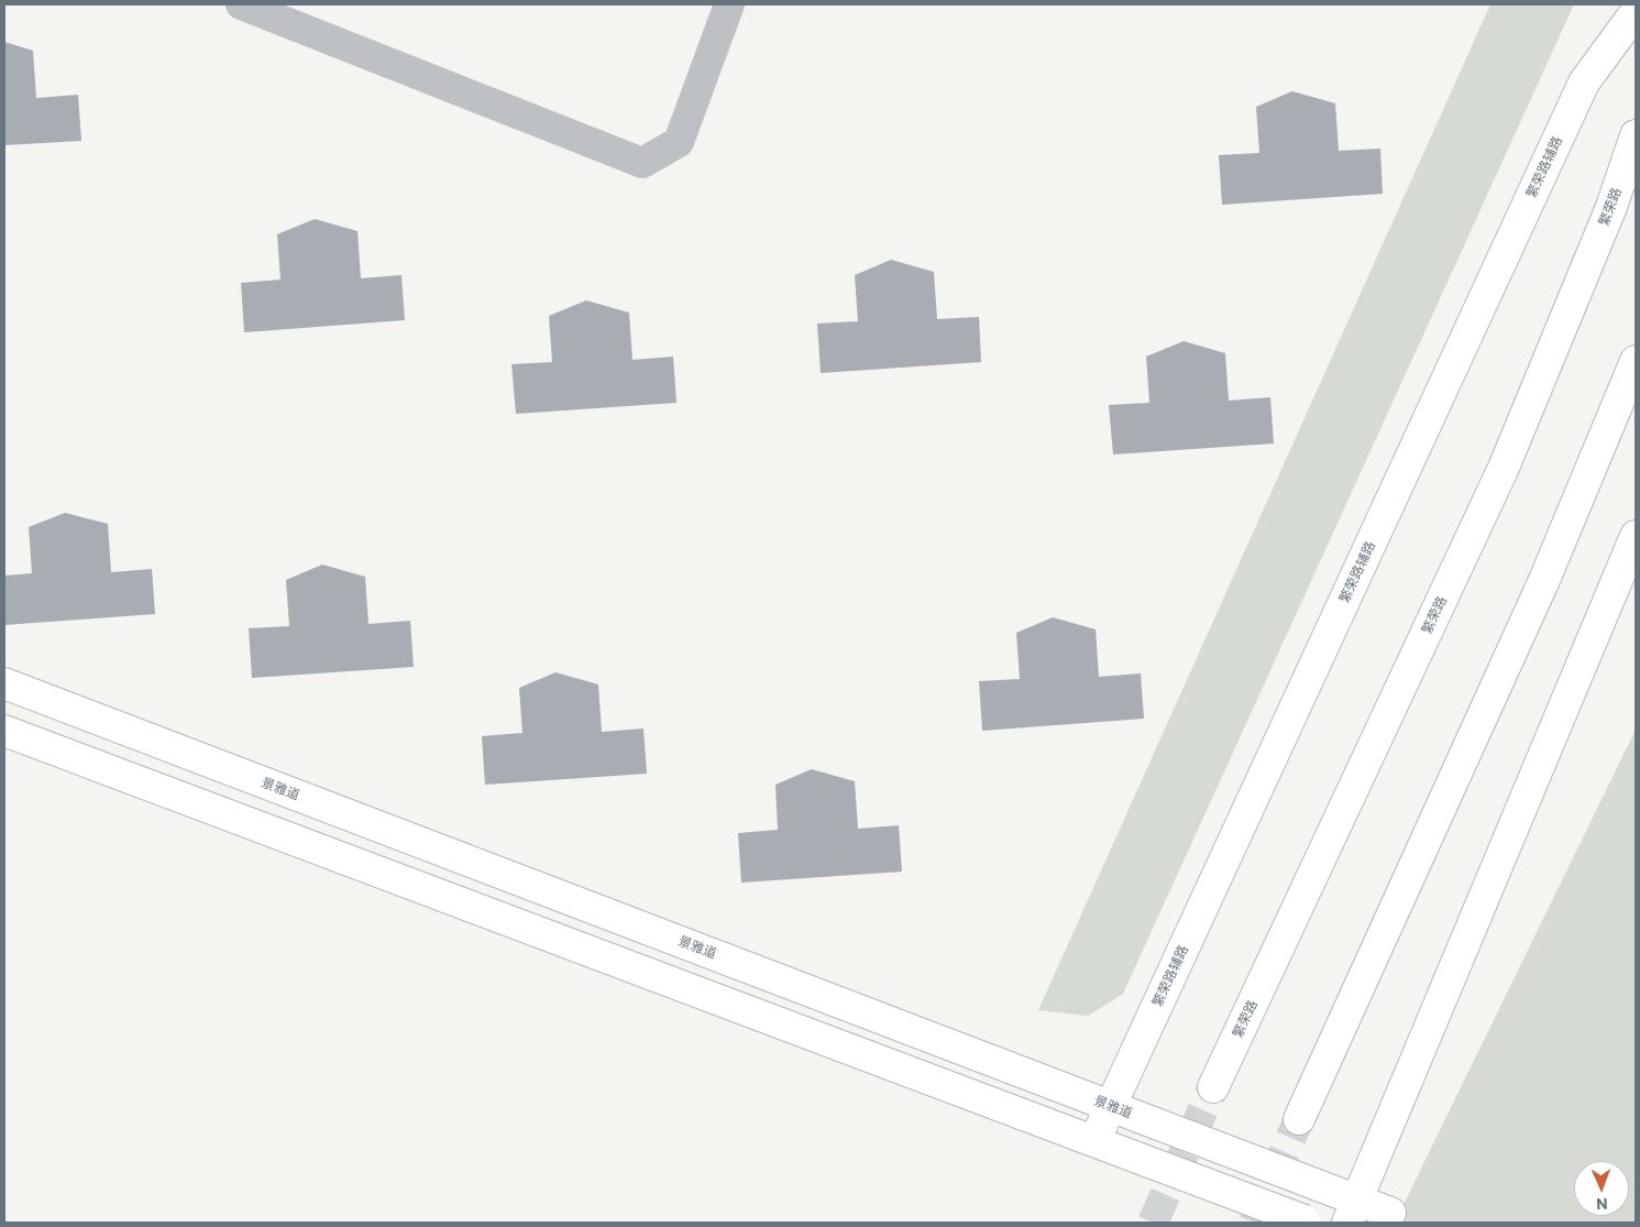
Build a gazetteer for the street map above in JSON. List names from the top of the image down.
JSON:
{
  "streets": {
    "street": ["繁荣路辅路", "繁荣路", "景雅道"]
  },
  "crossings": [
    ["繁荣路辅路", "景雅道"]
  ],
  "north": "bottom"
}
